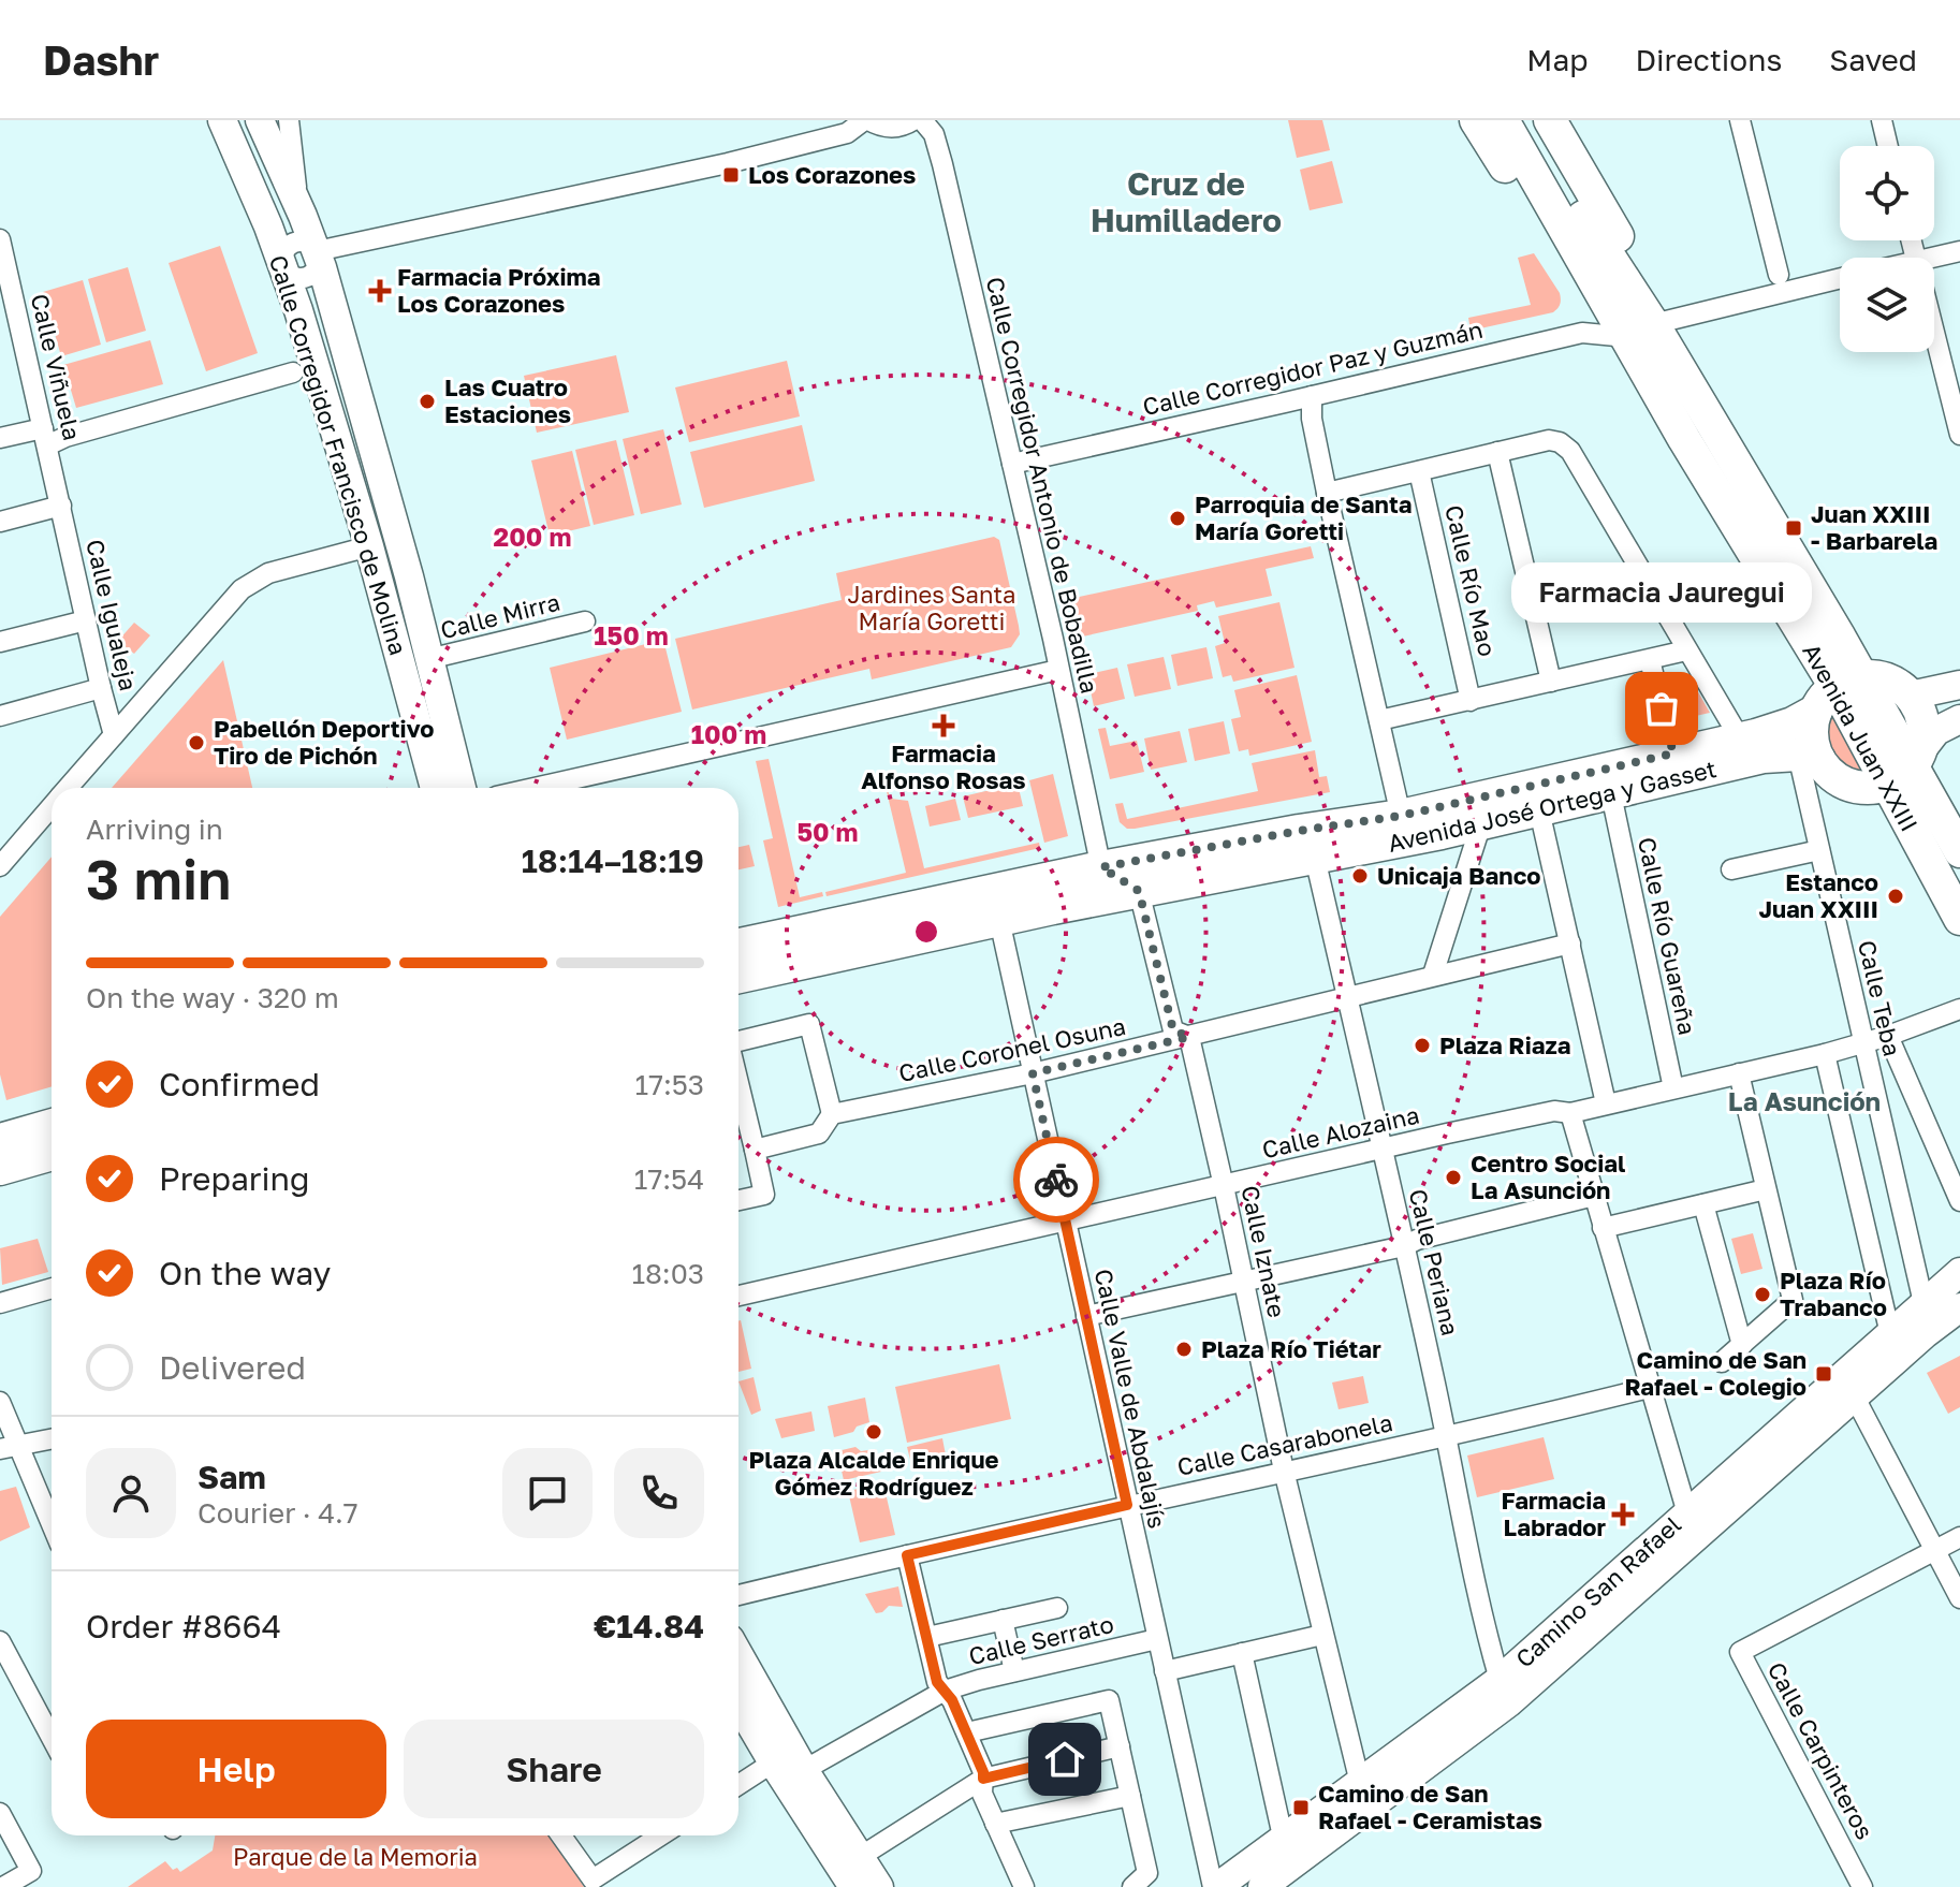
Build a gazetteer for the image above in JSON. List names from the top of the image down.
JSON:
{
  "streets": {
    "main road": [
      "Calle Corregidor Francisco de Molina",
      "Avenida Juan XXIII",
      "Avenida José Ortega y Gasset",
      "Camino San Rafael"
    ],
    "street": [
      "Calle Viñuela",
      "Calle Corregidor Paz y Guzmán",
      "Calle Corregidor Antonio de Bobadilla",
      "Calle Río Mao",
      "Calle Igualeja",
      "Calle Mirra",
      "Calle Río Guareña",
      "Calle Teba",
      "Calle Coronel Osuna",
      "Calle Alozaina",
      "Calle Iznate",
      "Calle Periana",
      "Calle Valle de Abdalajís",
      "Calle Casarabonela",
      "Calle Serrato",
      "Calle Carpinteros"
    ]
  },
  "crossings": [
    ["Calle Viñuela", "Calle Igualeja"],
    ["Calle Corregidor Paz y Guzmán", "Calle Corregidor Antonio de Bobadilla"],
    ["Calle Corregidor Paz y Guzmán", "Avenida Juan XXIII"],
    ["Calle Corregidor Francisco de Molina", "Calle Mirra"],
    ["Calle Corregidor Antonio de Bobadilla", "Avenida José Ortega y Gasset"],
    ["Avenida Juan XXIII", "Avenida José Ortega y Gasset"],
    ["Avenida José Ortega y Gasset", "Calle Río Guareña"],
    ["Avenida José Ortega y Gasset", "Calle Teba"],
    ["Avenida José Ortega y Gasset", "Calle Iznate"],
    ["Avenida José Ortega y Gasset", "Calle Periana"],
    ["Avenida José Ortega y Gasset", "Calle Valle de Abdalajís"],
    ["Calle Río Guareña", "Calle Alozaina"],
    ["Calle Teba", "Calle Alozaina"],
    ["Calle Teba", "Camino San Rafael"],
    ["Calle Coronel Osuna", "Calle Iznate"],
    ["Calle Coronel Osuna", "Calle Periana"],
    ["Calle Coronel Osuna", "Calle Valle de Abdalajís"],
    ["Calle Alozaina", "Calle Iznate"],
    ["Calle Alozaina", "Calle Periana"],
    ["Calle Alozaina", "Calle Valle de Abdalajís"],
    ["Calle Iznate", "Calle Casarabonela"],
    ["Calle Iznate", "Camino San Rafael"],
    ["Calle Periana", "Calle Casarabonela"],
    ["Calle Periana", "Camino San Rafael"],
    ["Calle Valle de Abdalajís", "Calle Casarabonela"],
    ["Calle Valle de Abdalajís", "Camino San Rafael"],
    ["Calle Valle de Abdalajís", "Calle Serrato"]
  ],
  "districts": ["Cruz de Humilladero", "La Asunción"],
  "parks": ["Jardines Santa María Goretti", "Parque de la Memoria"],
  "places": {
    "transit": [
      "Los Corazones",
      "Juan XXIII - Barbarela",
      "Camino de San Rafael - Colegio",
      "Camino de San Rafael - Ceramistas"
    ],
    "health": ["Farmacia Próxima Los Corazones", "Farmacia Alfonso Rosas", "Farmacia Labrador"],
    "other": [
      "Las Cuatro Estaciones",
      "Parroquia de Santa María Goretti",
      "Farmacia Jauregui",
      "Pabellón Deportivo Tiro de Pichón",
      "Unicaja Banco",
      "Estanco Juan XXIII",
      "Plaza Riaza",
      "Centro Social La Asunción",
      "Plaza Río Trabanco",
      "Plaza Río Tiétar",
      "Plaza Alcalde Enrique Gómez Rodríguez"
    ]
  },
  "page": {
    "header": "Dashr",
    "nav": ["Map", "Directions", "Saved"],
    "bubble": "Farmacia Jauregui",
    "heading": ["3 min", "Arriving in", "18:14–18:19"],
    "panel": [
      "Sam",
      "Courier · 4.7",
      "Order #8664",
      "€14.84"
    ],
    "bar": "On the way · 320 m",
    "list": [
      ["Confirmed", "17:53"],
      ["Preparing", "17:54"],
      ["On the way", "18:03"],
      "Delivered"
    ],
    "buttons": ["Help", "Share"]
  },
  "rings": [
    "200 m",
    "150 m",
    "100 m",
    "50 m"
  ]
}
